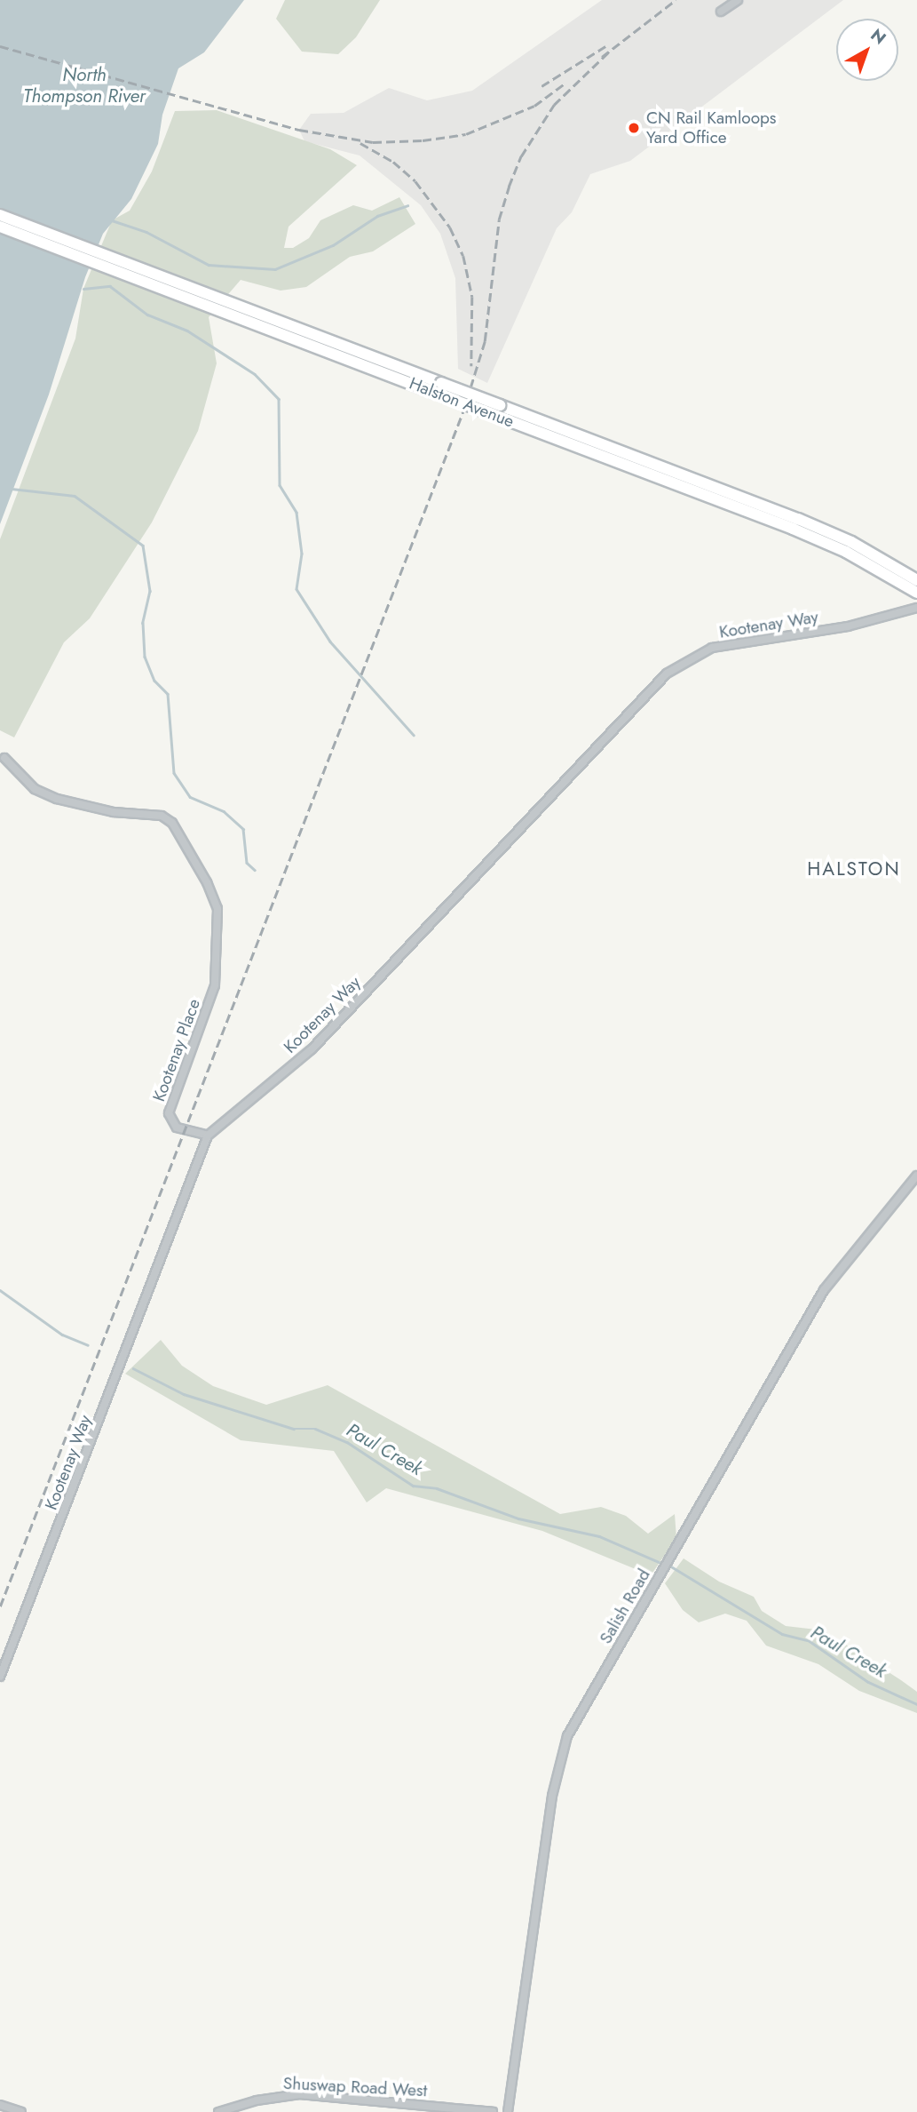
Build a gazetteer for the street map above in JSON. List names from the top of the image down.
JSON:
{
  "streets": {
    "main road": ["Halston Avenue"],
    "street": [
      "Kootenay Way",
      "Kootenay Place",
      "Salish Road",
      "Shuswap Road West"
    ]
  },
  "crossings": [
    ["Kootenay Way", "Kootenay Place"]
  ],
  "districts": ["HALSTON"],
  "water": ["North Thompson River", "Paul Creek"],
  "places": ["CN Rail Kamloops Yard Office"],
  "north": "top right"
}
